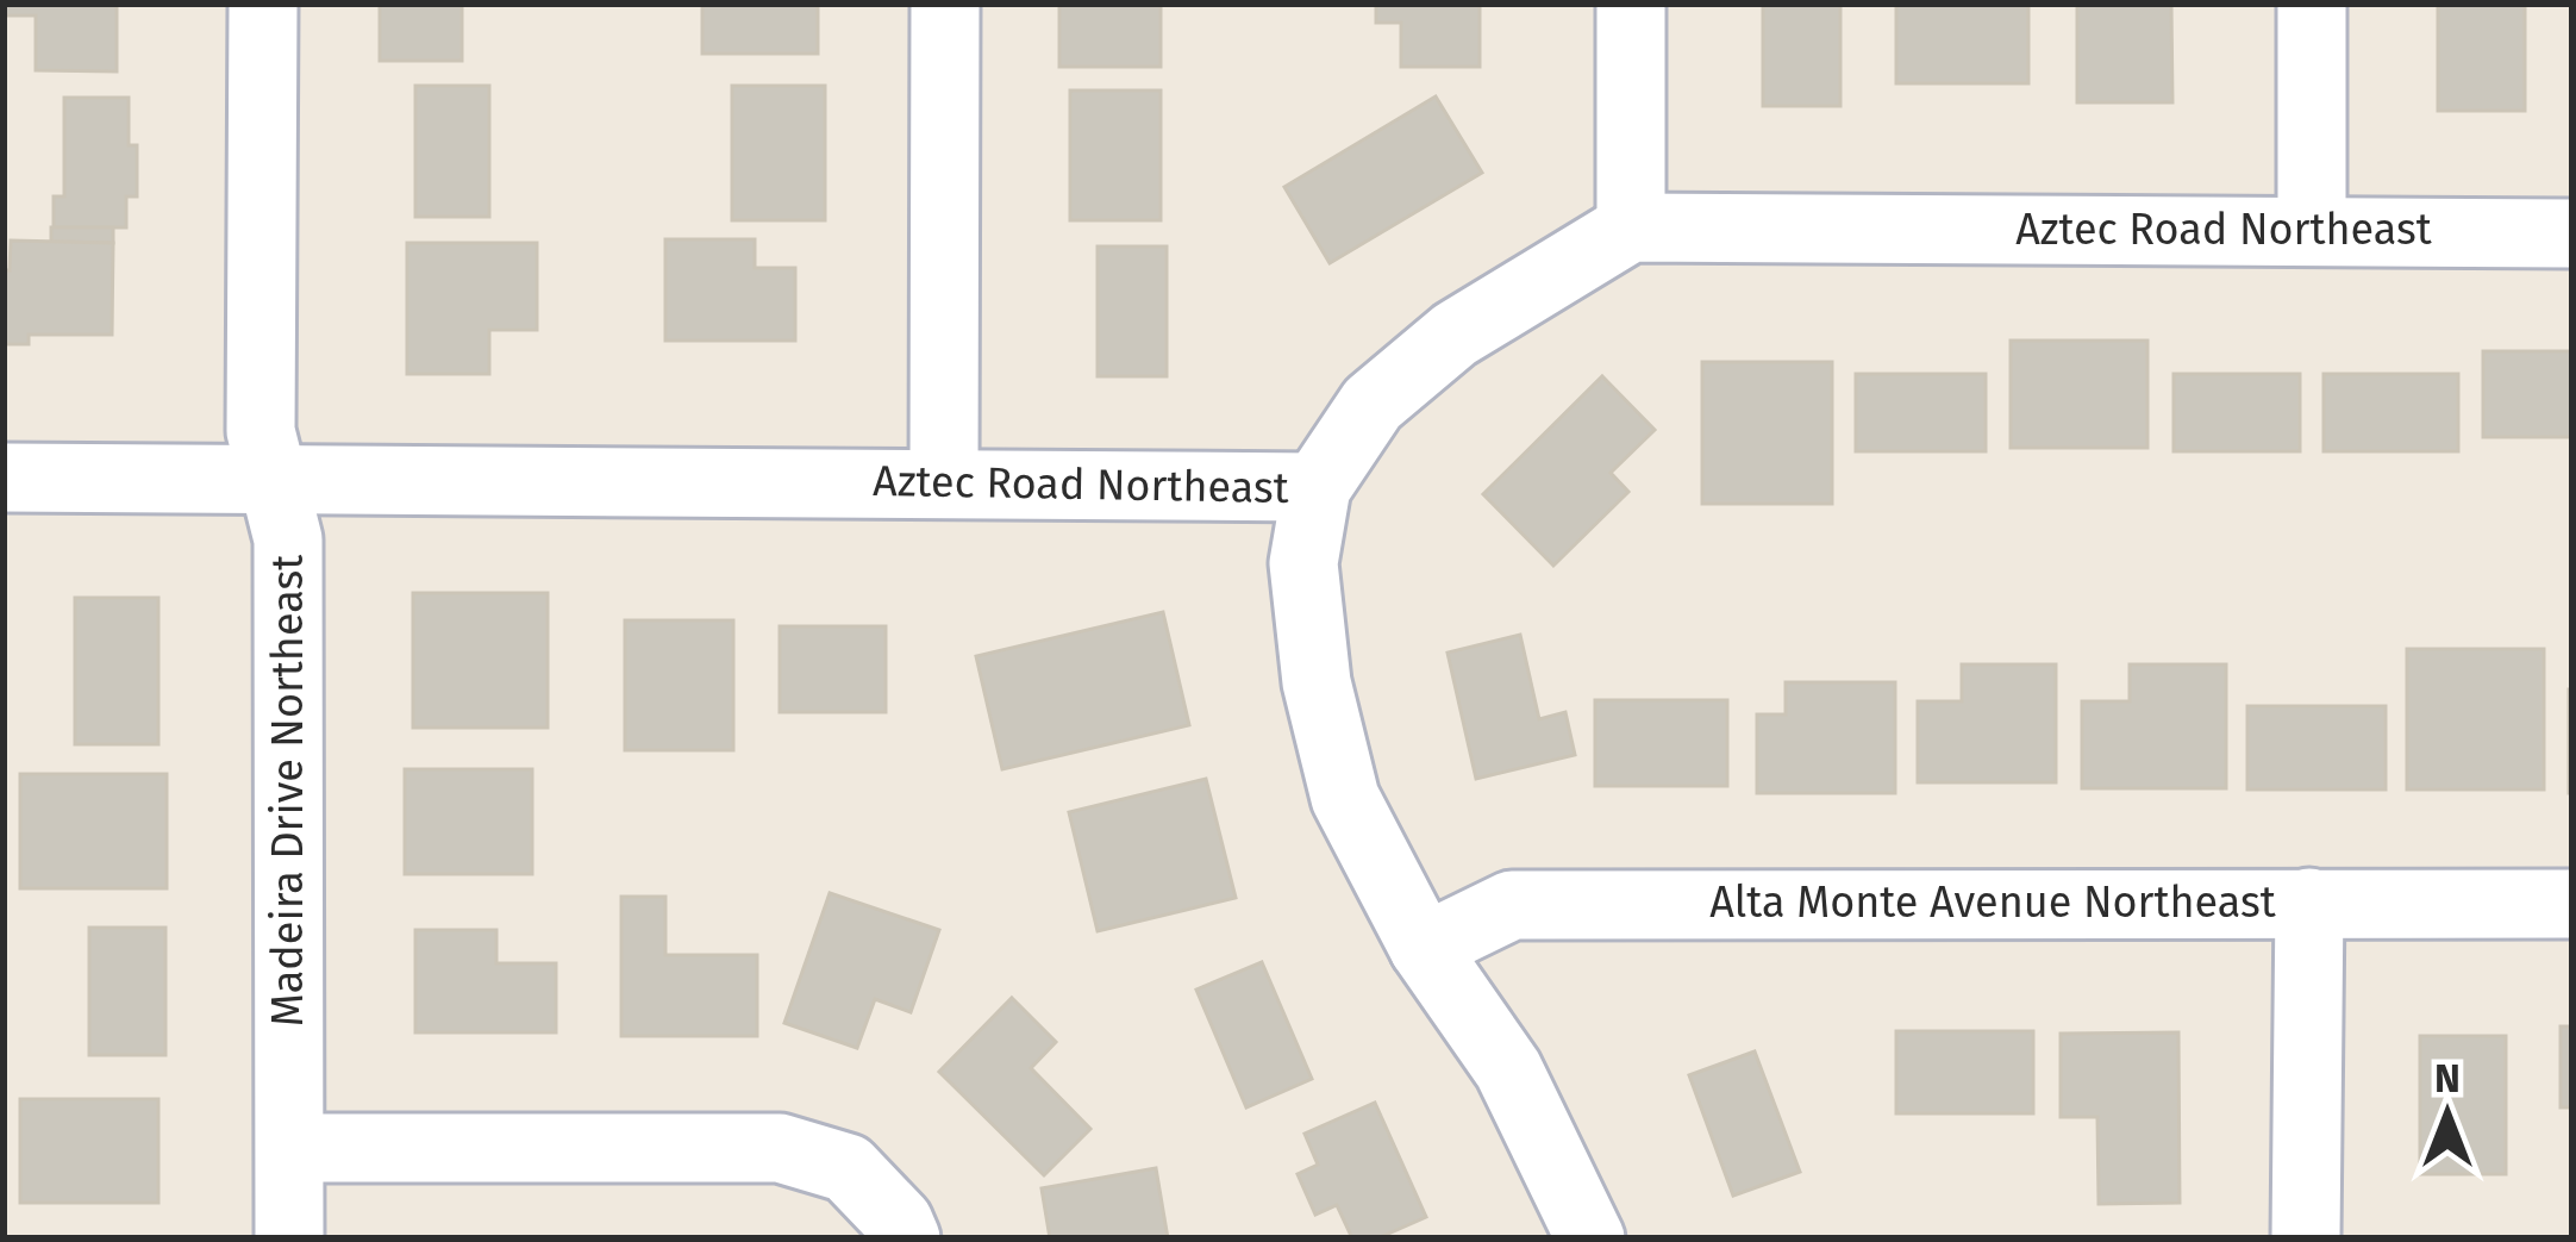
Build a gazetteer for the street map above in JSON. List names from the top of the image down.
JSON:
{
  "streets": {
    "street": ["Aztec Road Northeast", "Madeira Drive Northeast", "Alta Monte Avenue Northeast"]
  },
  "crossings": [
    ["Aztec Road Northeast", "Madeira Drive Northeast"]
  ],
  "north": "top"
}
